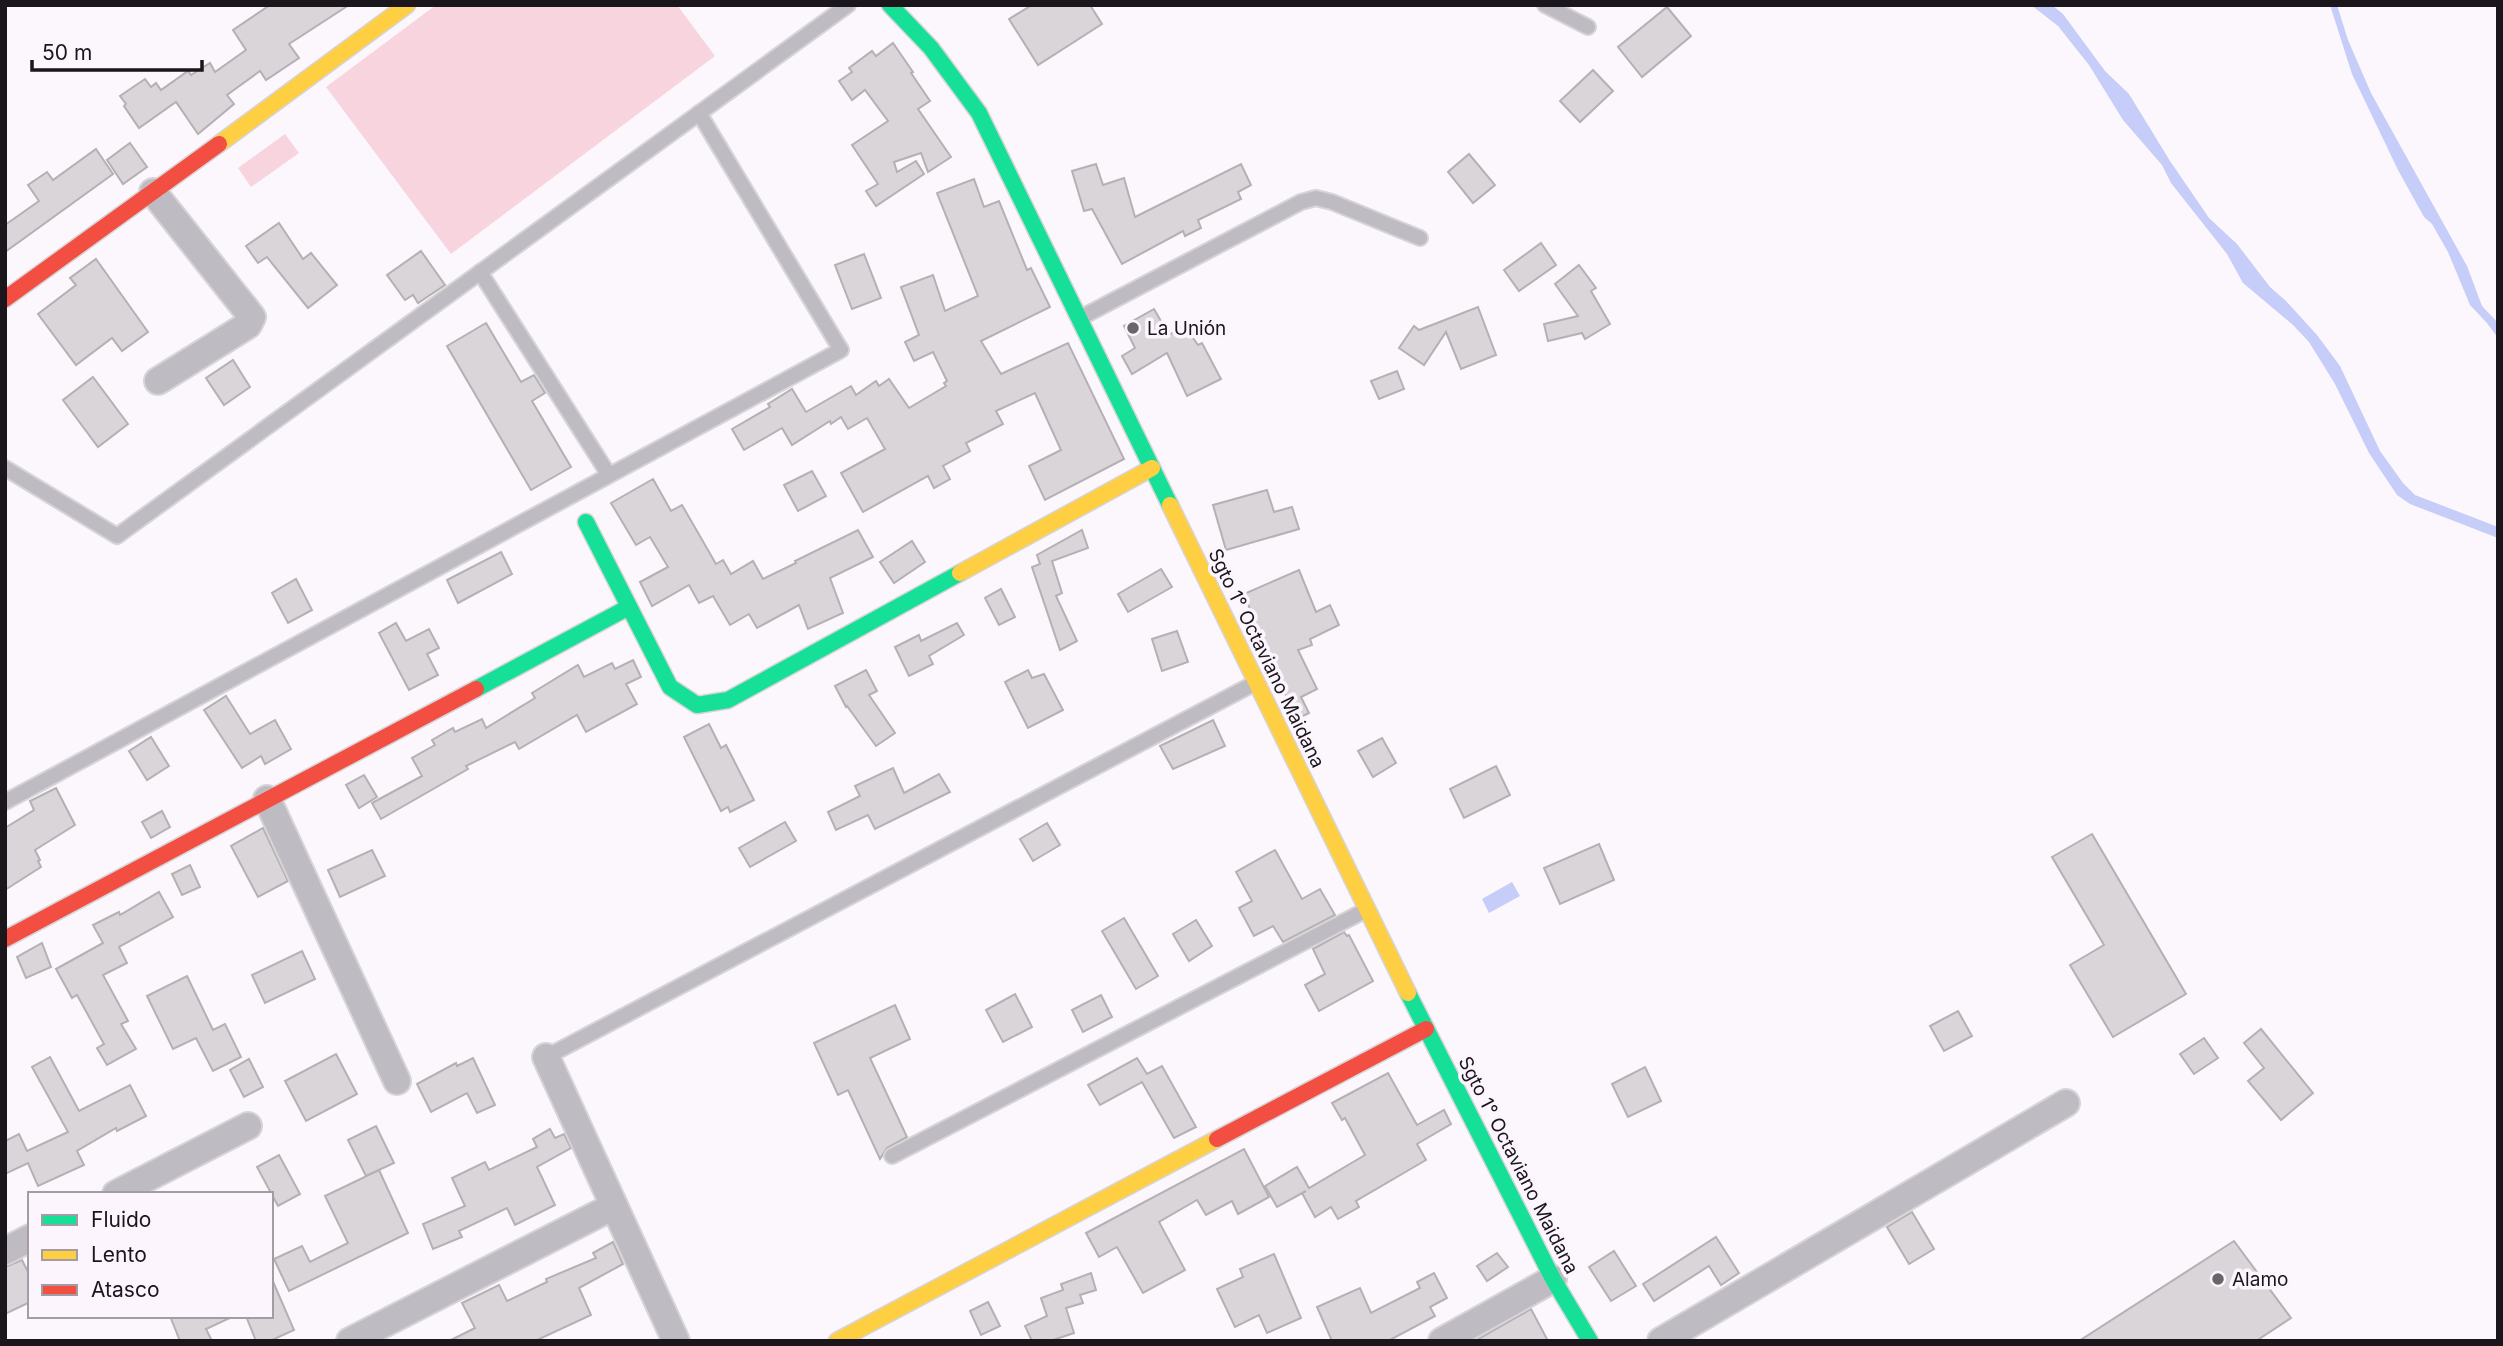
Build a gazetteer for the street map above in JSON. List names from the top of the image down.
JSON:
{
  "streets": {
    "street": ["Sgto 1° Octaviano Maidana"]
  },
  "places": ["La Unión", "Alamo"],
  "legend": ["Fluido", "Lento", "Atasco"],
  "scale_bar": "50 m"
}
